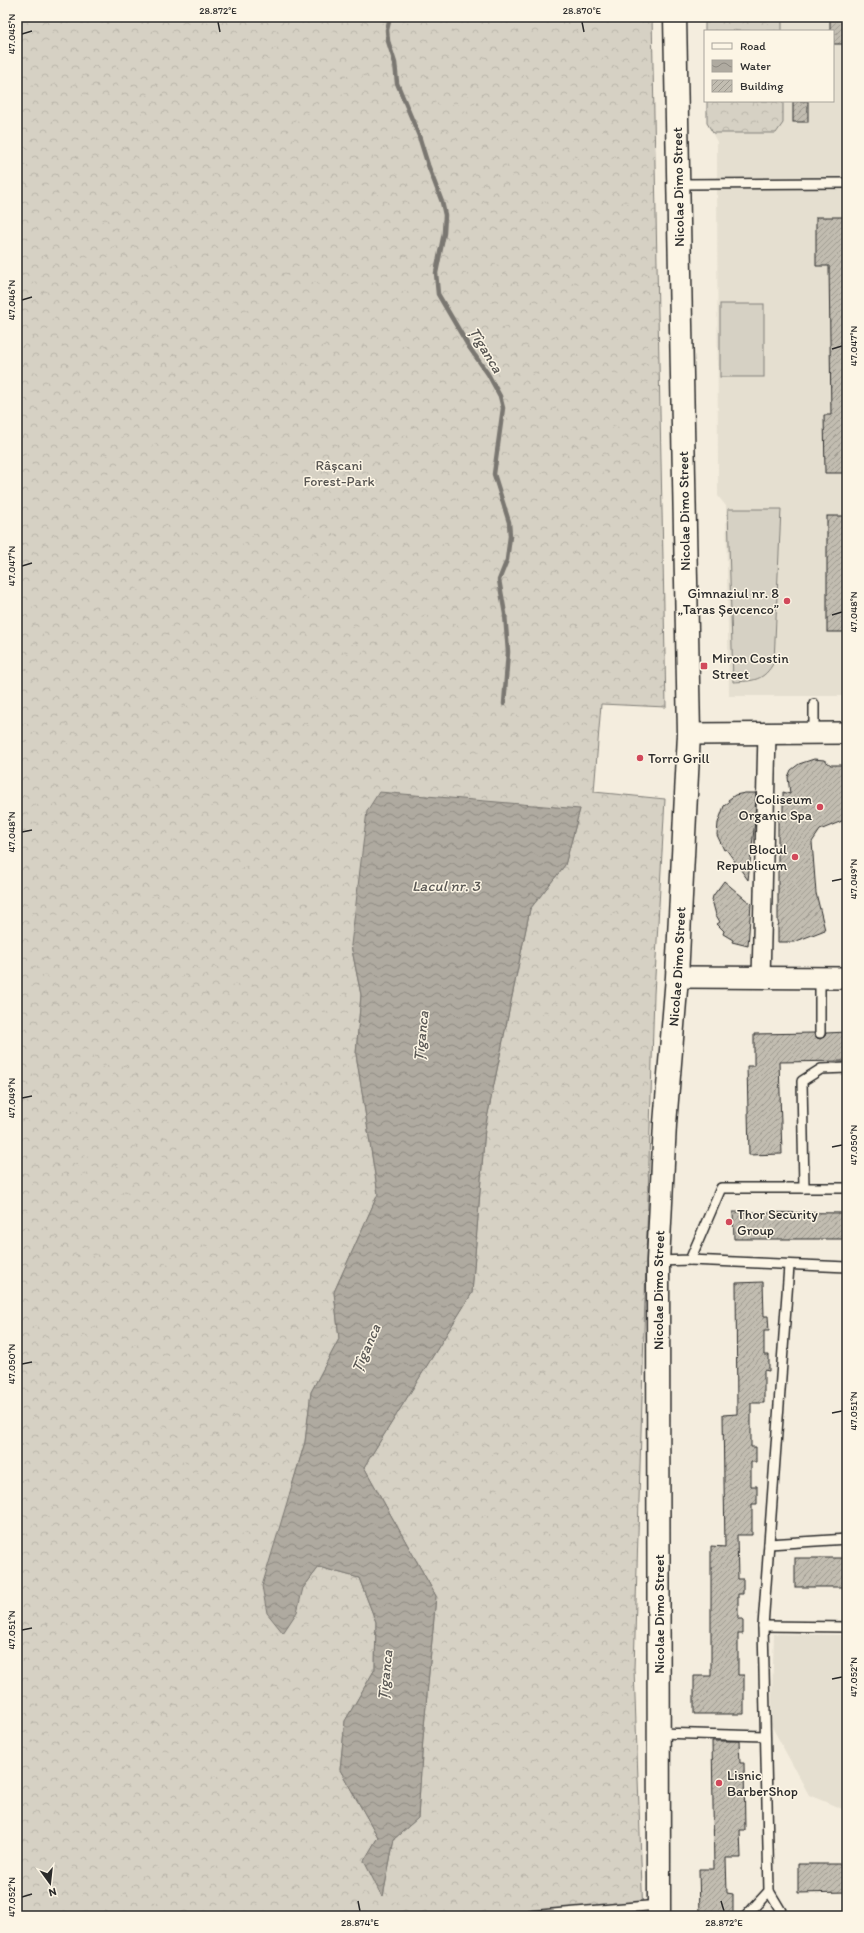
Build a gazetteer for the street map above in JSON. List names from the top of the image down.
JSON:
{
  "streets": {
    "main road": ["Nicolae Dimo Street"]
  },
  "water": ["Țîganca", "Lacul nr. 3"],
  "parks": ["Râșcani Forest-Park"],
  "places": {
    "other": [
      "Gimnaziul nr. 8 „Taras Șevcenco”",
      "Torro Grill",
      "Coliseum Organic Spa",
      "Blocul Republicum",
      "Thor Security Group",
      "Lisnic BarberShop"
    ],
    "transit": ["Miron Costin Street"]
  },
  "legend": ["Road", "Water", "Building"],
  "north": "bottom",
  "coordinates": [
    "28.872°E",
    "28.870°E",
    "47.045°N",
    "47.046°N",
    "47.047°N",
    "47.048°N",
    "47.049°N",
    "47.050°N",
    "47.051°N",
    "47.052°N",
    "28.874°E"
  ]
}
